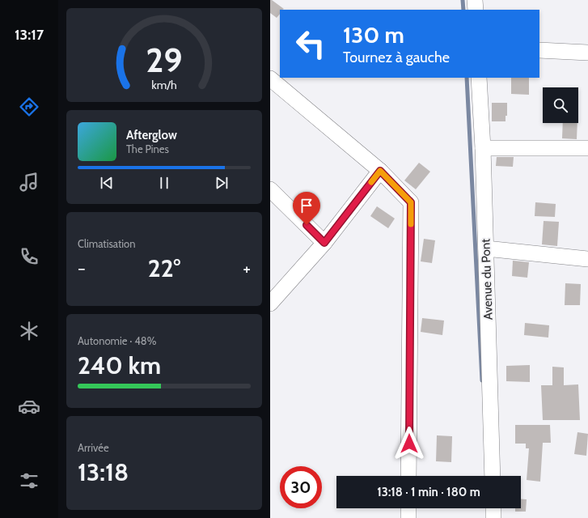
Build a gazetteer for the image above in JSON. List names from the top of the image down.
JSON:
{
  "streets": {
    "street": ["Avenue du Pont"]
  },
  "page": {
    "tabs": "13:17",
    "turn": ["130 m", "Tournez à gauche"],
    "song": ["Afterglow", "The Pines"],
    "tile": [
      "Climatisation",
      ["Autonomie · 48%", "240 km"],
      ["Arrivée", "13:18"]
    ],
    "heat": ["−", "22°", "+"],
    "limit": "30",
    "trip": "13:18 · 1 min · 180 m",
    "gauge": ["29", "km/h"]
  }
}
